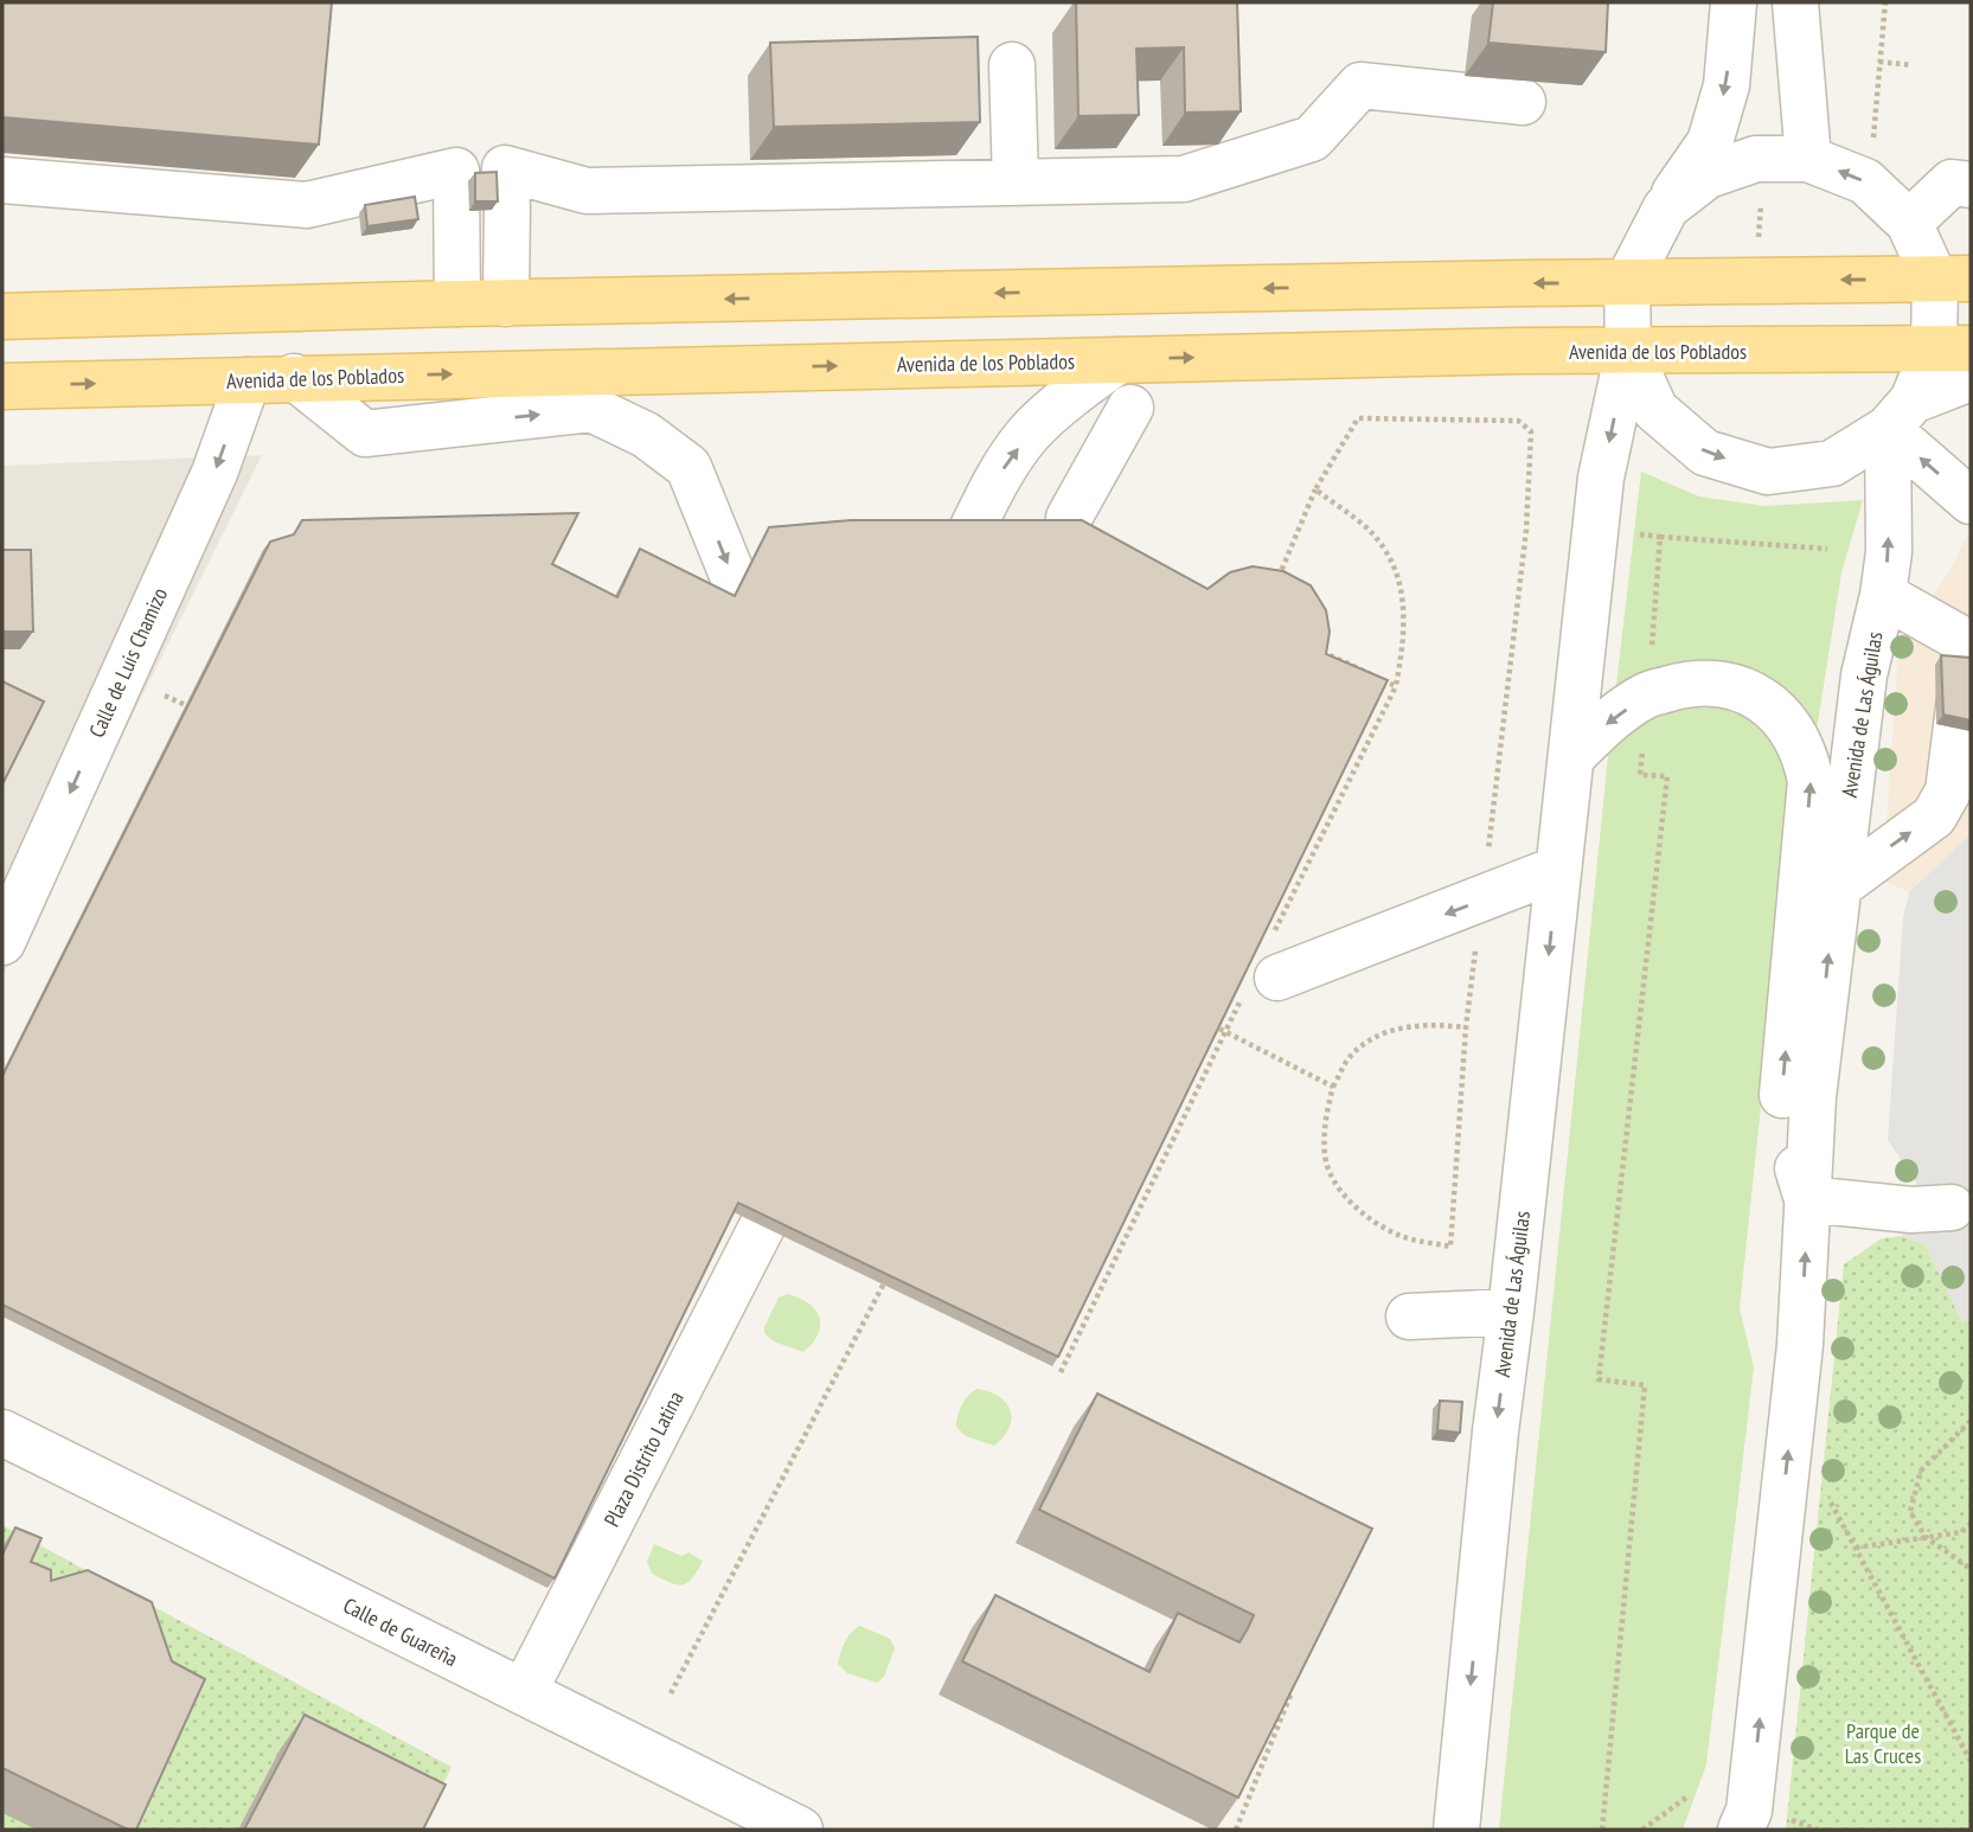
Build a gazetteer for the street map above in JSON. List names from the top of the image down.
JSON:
{
  "streets": {
    "main road": ["Avenida de los Poblados"],
    "street": [
      "Calle de Luis Chamizo",
      "Avenida de Las Águilas",
      "Plaza Distrito Latina",
      "Calle de Guareña"
    ]
  },
  "crossings": [
    ["Avenida de los Poblados", "Calle de Luis Chamizo"],
    ["Avenida de los Poblados", "Avenida de Las Águilas"],
    ["Plaza Distrito Latina", "Calle de Guareña"]
  ],
  "one_way": ["Calle de Luis Chamizo"],
  "parks": ["Parque de Las Cruces"]
}
